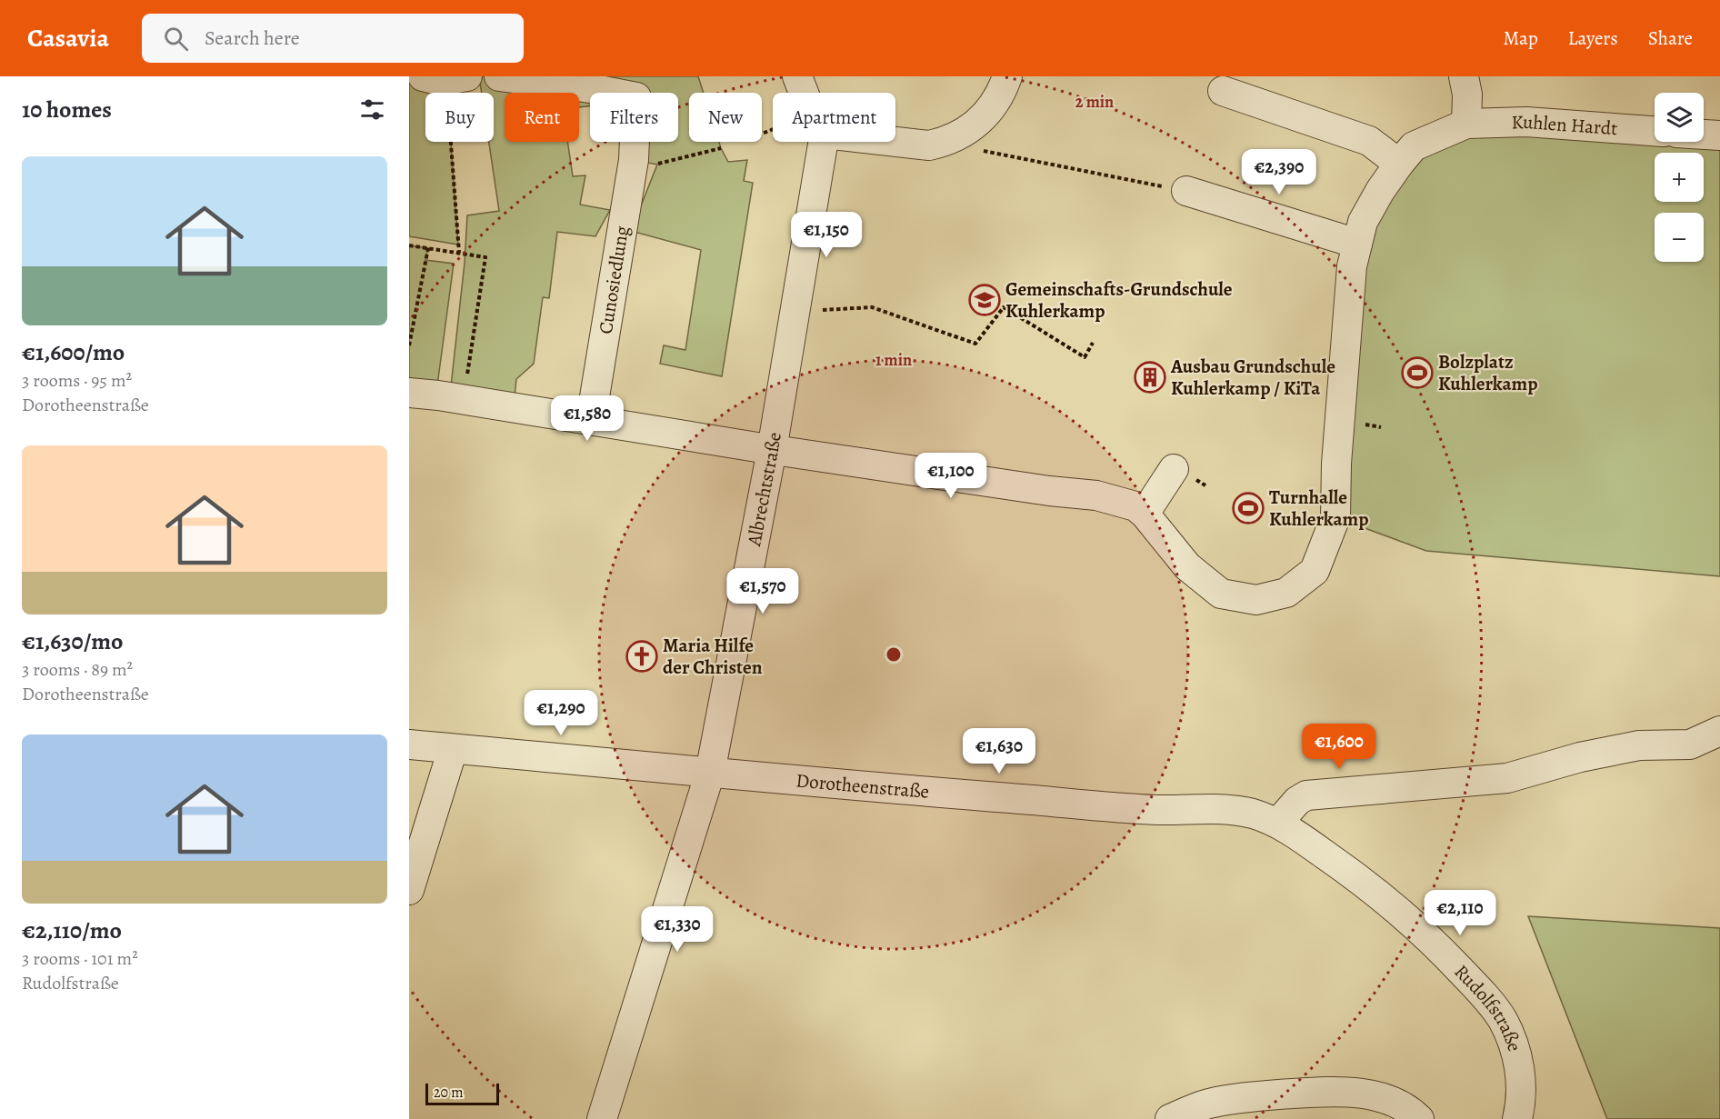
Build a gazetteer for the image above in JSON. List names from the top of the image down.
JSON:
{
  "streets": {
    "street": [
      "Kuhlen Hardt",
      "Cunosiedlung",
      "Albrechtstraße",
      "Dorotheenstraße",
      "Rudolfstraße"
    ]
  },
  "crossings": [
    ["Albrechtstraße", "Dorotheenstraße"],
    ["Dorotheenstraße", "Rudolfstraße"]
  ],
  "places": {
    "school or university": ["Gemeinschafts-Grundschule Kuhlerkamp"],
    "sports": ["Bolzplatz Kuhlerkamp", "Turnhalle Kuhlerkamp"],
    "building": ["Ausbau Grundschule Kuhlerkamp / KiTa"],
    "church": ["Maria Hilfe der Christen"]
  },
  "scale_bar": "20 m",
  "page": {
    "header": "Casavia",
    "search": "Search here",
    "nav": ["Map", "Layers", "Share"],
    "heading": "10 homes",
    "map_buttons": ["+", "−"],
    "chip": [
      "Buy",
      "Rent",
      "Filters",
      "New",
      "Apartment"
    ],
    "list": [
      {
        "name": "€1,600/mo",
        "note": "3 rooms · 95 m² · Dorotheenstraße"
      },
      {
        "name": "€1,630/mo",
        "note": "3 rooms · 89 m² · Dorotheenstraße"
      },
      {
        "name": "€2,110/mo",
        "note": "3 rooms · 101 m² · Rudolfstraße"
      }
    ],
    "price": [
      "€2,390",
      "€1,150",
      "€1,580",
      "€1,100",
      "€1,570",
      "€1,290",
      "€1,600",
      "€1,630",
      "€2,110",
      "€1,330"
    ],
    "scale": "20 m"
  },
  "rings": ["2 min", "1 min"]
}
